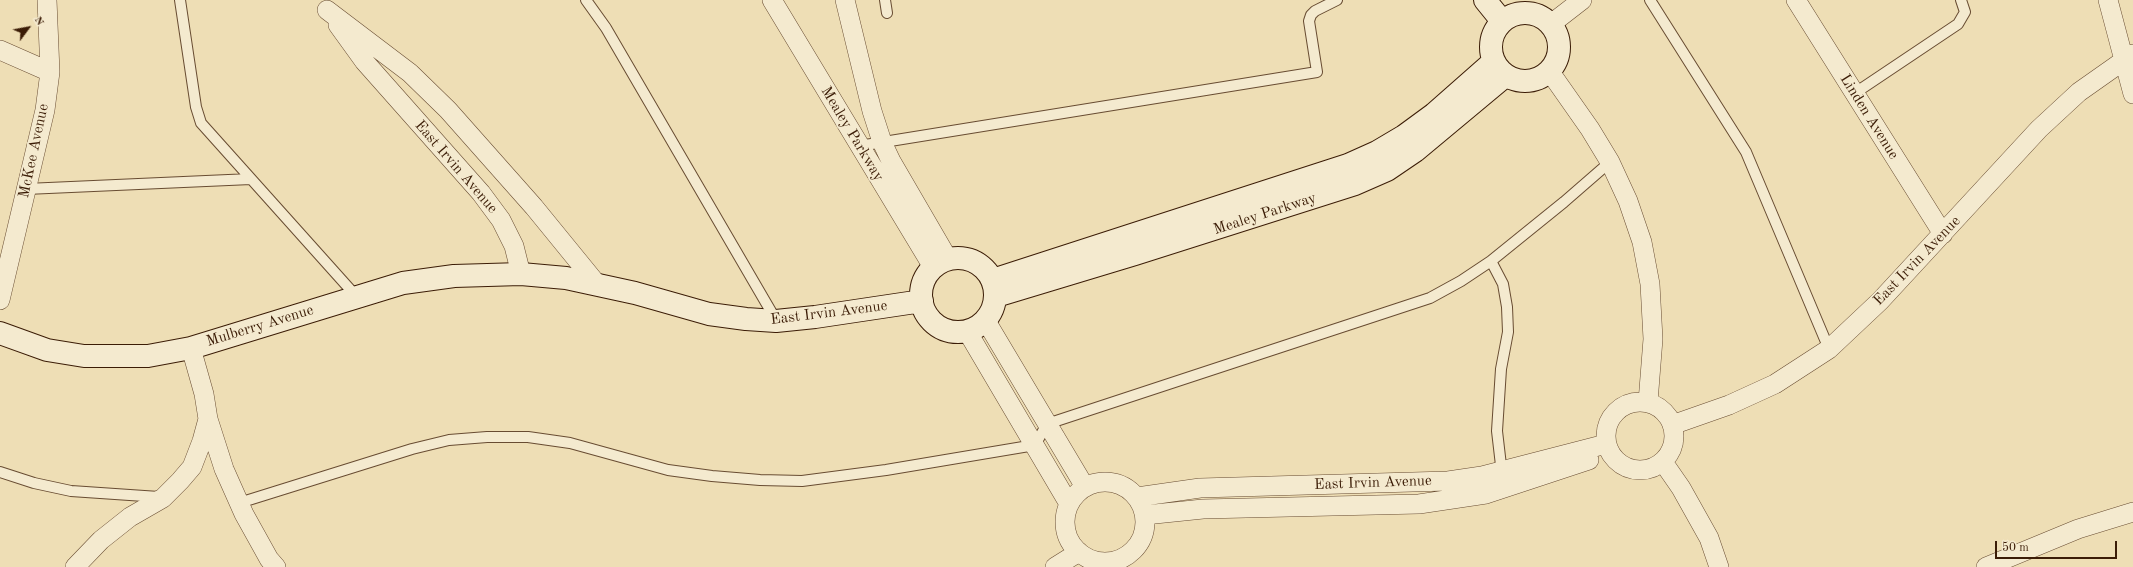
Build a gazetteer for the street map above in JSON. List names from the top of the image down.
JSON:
{
  "streets": {
    "street": [
      "Linden Avenue",
      "Mealey Parkway",
      "McKee Avenue",
      "East Irvin Avenue",
      "Mulberry Avenue"
    ]
  },
  "crossings": [
    ["Linden Avenue", "East Irvin Avenue"],
    ["Mealey Parkway", "East Irvin Avenue"],
    ["East Irvin Avenue", "Mulberry Avenue"]
  ],
  "scale_bar": "50 m",
  "north": "top right"
}
